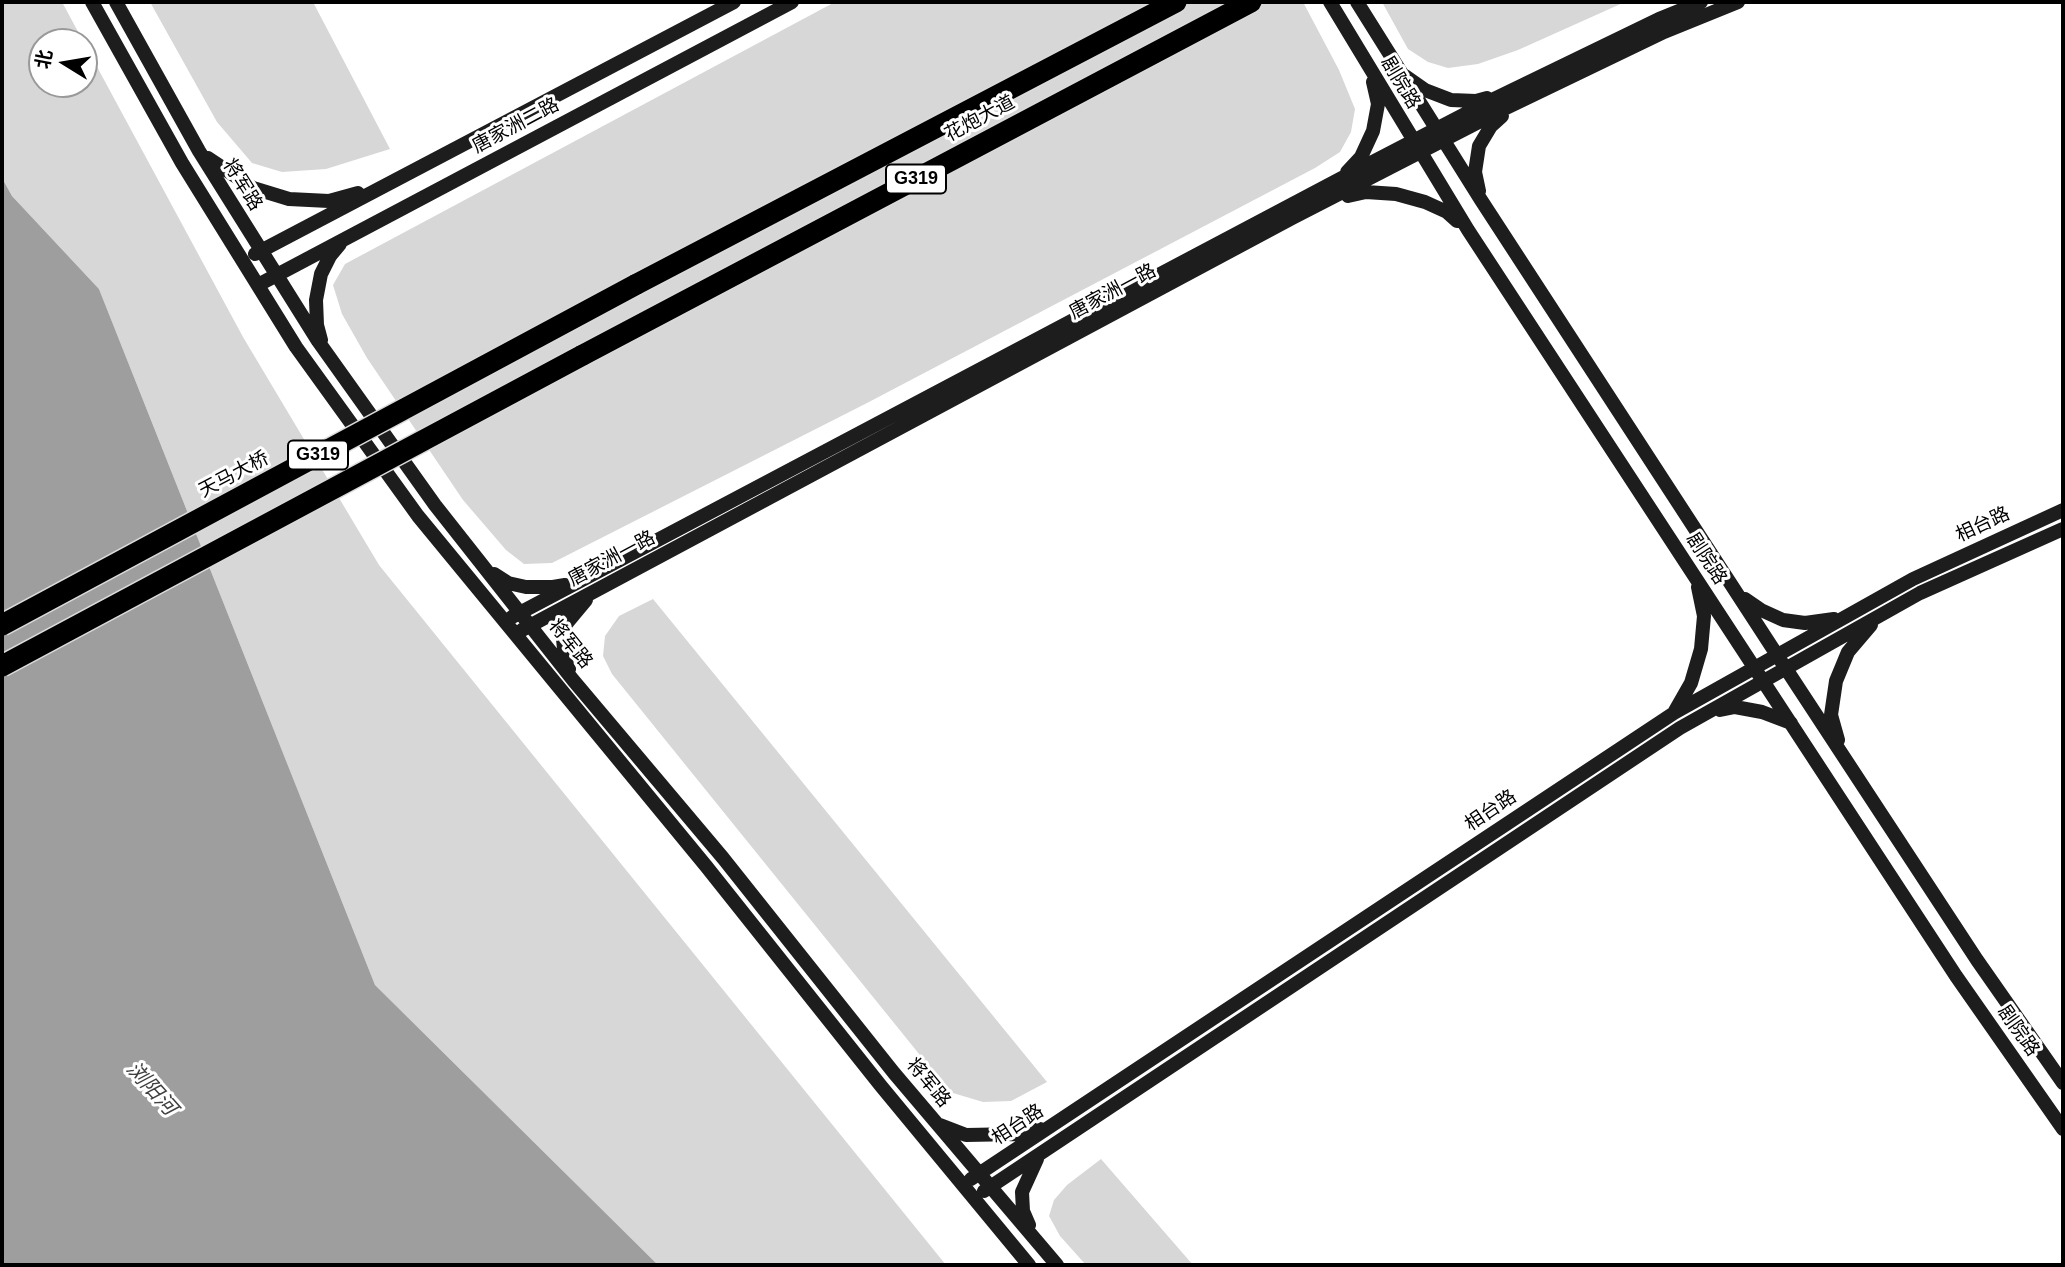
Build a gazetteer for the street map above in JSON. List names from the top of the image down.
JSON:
{
  "streets": {
    "highway": ["花炮大道", "G319", "天马大桥"],
    "street": [
      "剧院路",
      "唐家洲二路",
      "将军路",
      "唐家洲一路",
      "相台路"
    ]
  },
  "crossings": [
    ["剧院路", "唐家洲一路"],
    ["剧院路", "相台路"],
    ["花炮大道", "天马大桥"],
    ["唐家洲二路", "将军路"],
    ["将军路", "唐家洲一路"],
    ["将军路", "相台路"]
  ],
  "water": ["浏阳河"],
  "north": "left"
}
